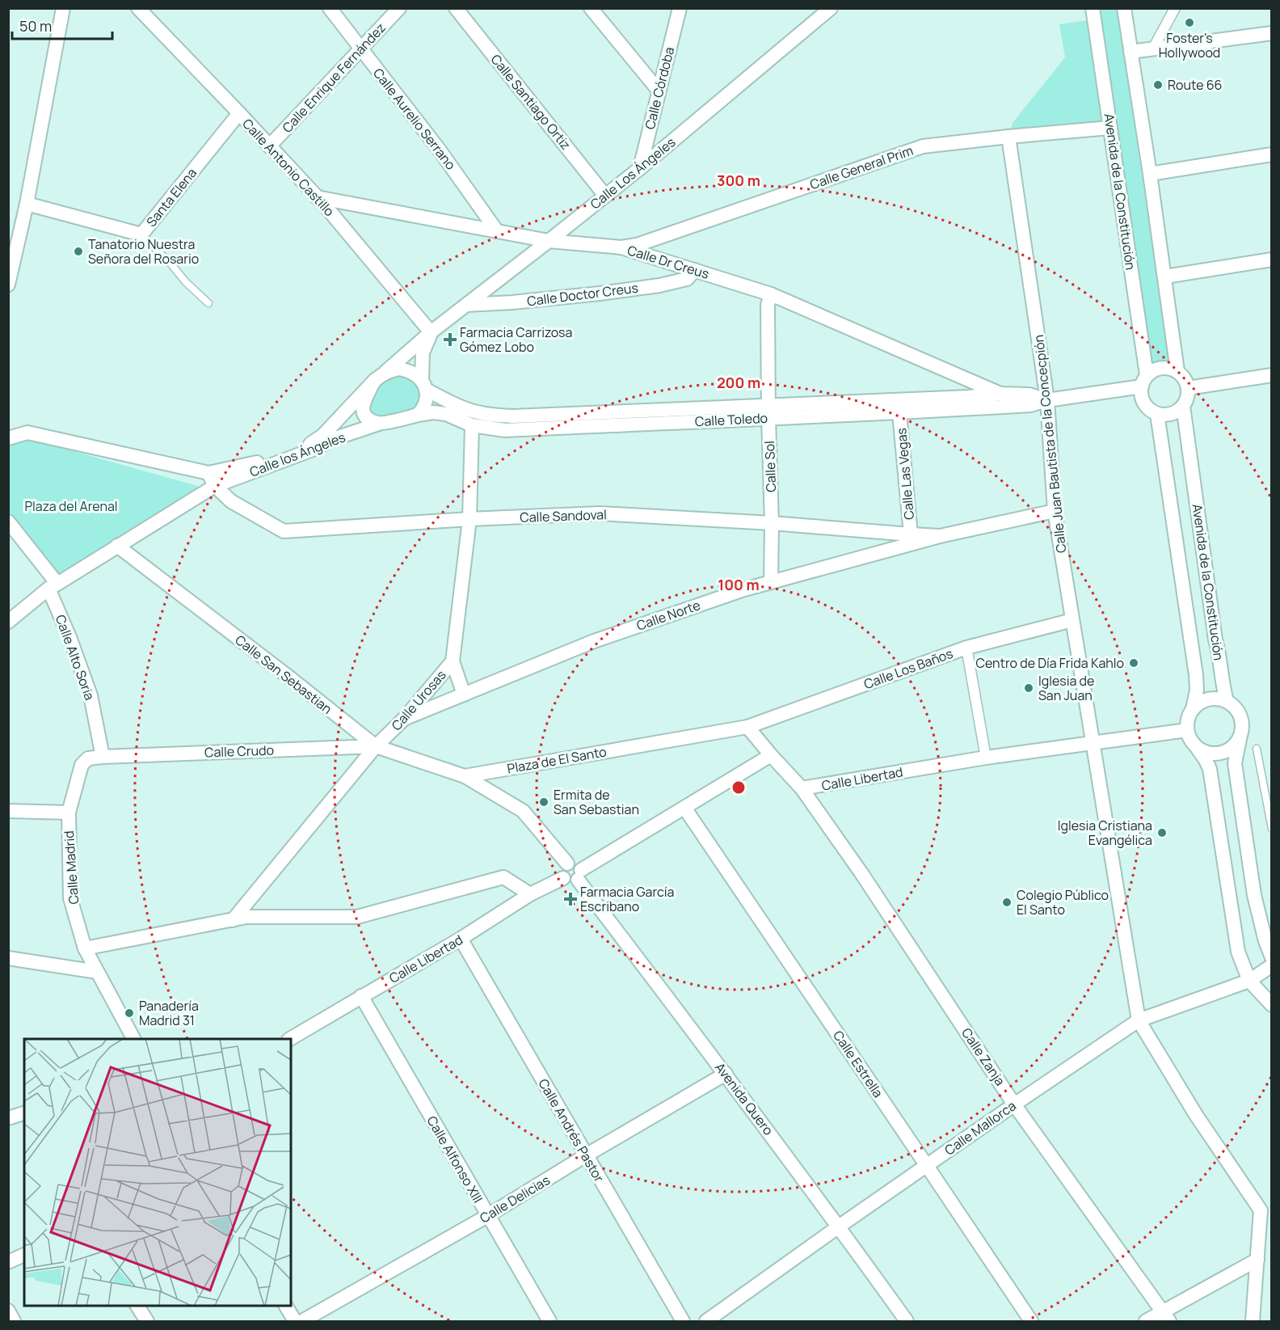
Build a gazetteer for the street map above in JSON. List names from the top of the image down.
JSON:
{
  "streets": {
    "street": [
      "Calle Enrique Fernández",
      "Calle Córdoba",
      "Calle Santiago Ortiz",
      "Calle Aurelio Serrano",
      "Calle Antonio Castillo",
      "Calle General Prim",
      "Calle Los Ángeles",
      "Avenida de la Constitución",
      "Santa Elena",
      "Calle Dr Creus",
      "Calle Doctor Creus",
      "Calle Toledo",
      "Calle Juan Bautista de la Concecpión",
      "Calle los Ángeles",
      "Calle Sol",
      "Calle Las Vegas",
      "Calle Sandoval",
      "Calle Norte",
      "Calle Alto Soria",
      "Calle Los Baños",
      "Calle San Sebastian",
      "Calle Urosas",
      "Calle Crudo",
      "Plaza de El Santo",
      "Calle Libertad",
      "Calle Madrid",
      "Calle Zanja",
      "Calle Estrella",
      "Avenida Quero",
      "Calle Mallorca",
      "Calle Andrés Pastor",
      "Calle Alfonso XIII",
      "Calle Delicias"
    ]
  },
  "crossings": [
    ["Calle Enrique Fernández", "Calle Aurelio Serrano"],
    ["Calle Enrique Fernández", "Calle Antonio Castillo"],
    ["Calle Córdoba", "Calle Los Ángeles"],
    ["Calle Santiago Ortiz", "Calle Los Ángeles"],
    ["Calle Aurelio Serrano", "Calle Dr Creus"],
    ["Calle Antonio Castillo", "Calle Los Ángeles"],
    ["Calle Antonio Castillo", "Santa Elena"],
    ["Calle Antonio Castillo", "Calle Dr Creus"],
    ["Calle General Prim", "Avenida de la Constitución"],
    ["Calle General Prim", "Calle Dr Creus"],
    ["Calle General Prim", "Calle Juan Bautista de la Concecpión"],
    ["Calle Los Ángeles", "Calle Dr Creus"],
    ["Calle Los Ángeles", "Calle Doctor Creus"],
    ["Calle Los Ángeles", "Calle Toledo"],
    ["Calle Los Ángeles", "Calle los Ángeles"],
    ["Calle Los Ángeles", "Calle Sandoval"],
    ["Avenida de la Constitución", "Calle Toledo"],
    ["Avenida de la Constitución", "Calle Libertad"],
    ["Calle Dr Creus", "Calle Doctor Creus"],
    ["Calle Dr Creus", "Calle Toledo"],
    ["Calle Dr Creus", "Calle Sol"],
    ["Calle Toledo", "Calle Juan Bautista de la Concecpión"],
    ["Calle Toledo", "Calle los Ángeles"],
    ["Calle Toledo", "Calle Sol"],
    ["Calle Toledo", "Calle Las Vegas"],
    ["Calle Toledo", "Calle Urosas"],
    ["Calle Juan Bautista de la Concecpión", "Calle Norte"],
    ["Calle Juan Bautista de la Concecpión", "Calle Los Baños"],
    ["Calle Juan Bautista de la Concecpión", "Calle Libertad"],
    ["Calle Juan Bautista de la Concecpión", "Calle Mallorca"],
    ["Calle los Ángeles", "Calle Sandoval"],
    ["Calle Sol", "Calle Sandoval"],
    ["Calle Sol", "Calle Norte"],
    ["Calle Las Vegas", "Calle Sandoval"],
    ["Calle Sandoval", "Calle Norte"],
    ["Calle Sandoval", "Calle Urosas"],
    ["Calle Norte", "Calle Urosas"],
    ["Calle Alto Soria", "Calle Crudo"],
    ["Calle Alto Soria", "Calle Madrid"],
    ["Calle Los Baños", "Plaza de El Santo"],
    ["Calle San Sebastian", "Calle Urosas"],
    ["Calle San Sebastian", "Calle Crudo"],
    ["Calle San Sebastian", "Plaza de El Santo"],
    ["Calle Urosas", "Calle Crudo"],
    ["Calle Crudo", "Calle Madrid"],
    ["Calle Libertad", "Calle Zanja"],
    ["Calle Libertad", "Avenida Quero"],
    ["Calle Libertad", "Calle Andrés Pastor"],
    ["Calle Libertad", "Calle Alfonso XIII"],
    ["Calle Zanja", "Calle Mallorca"],
    ["Calle Estrella", "Calle Mallorca"],
    ["Avenida Quero", "Calle Mallorca"],
    ["Avenida Quero", "Calle Delicias"],
    ["Calle Andrés Pastor", "Calle Delicias"],
    ["Calle Alfonso XIII", "Calle Delicias"]
  ],
  "parks": ["Plaza del Arenal"],
  "places": {
    "other": [
      "Foster's Hollywood",
      "Route 66",
      "Tanatorio Nuestra Señora del Rosario",
      "Centro de Día Frida Kahlo",
      "Iglesia de San Juan",
      "Ermita de San Sebastian",
      "Iglesia Cristiana Evangélica",
      "Colegio Público El Santo",
      "Panadería Madrid 31"
    ],
    "health": ["Farmacia Carrizosa Gómez Lobo", "Farmacia García Escribano"]
  },
  "scale_bar": "50 m",
  "rings": ["300 m", "200 m", "100 m"]
}
